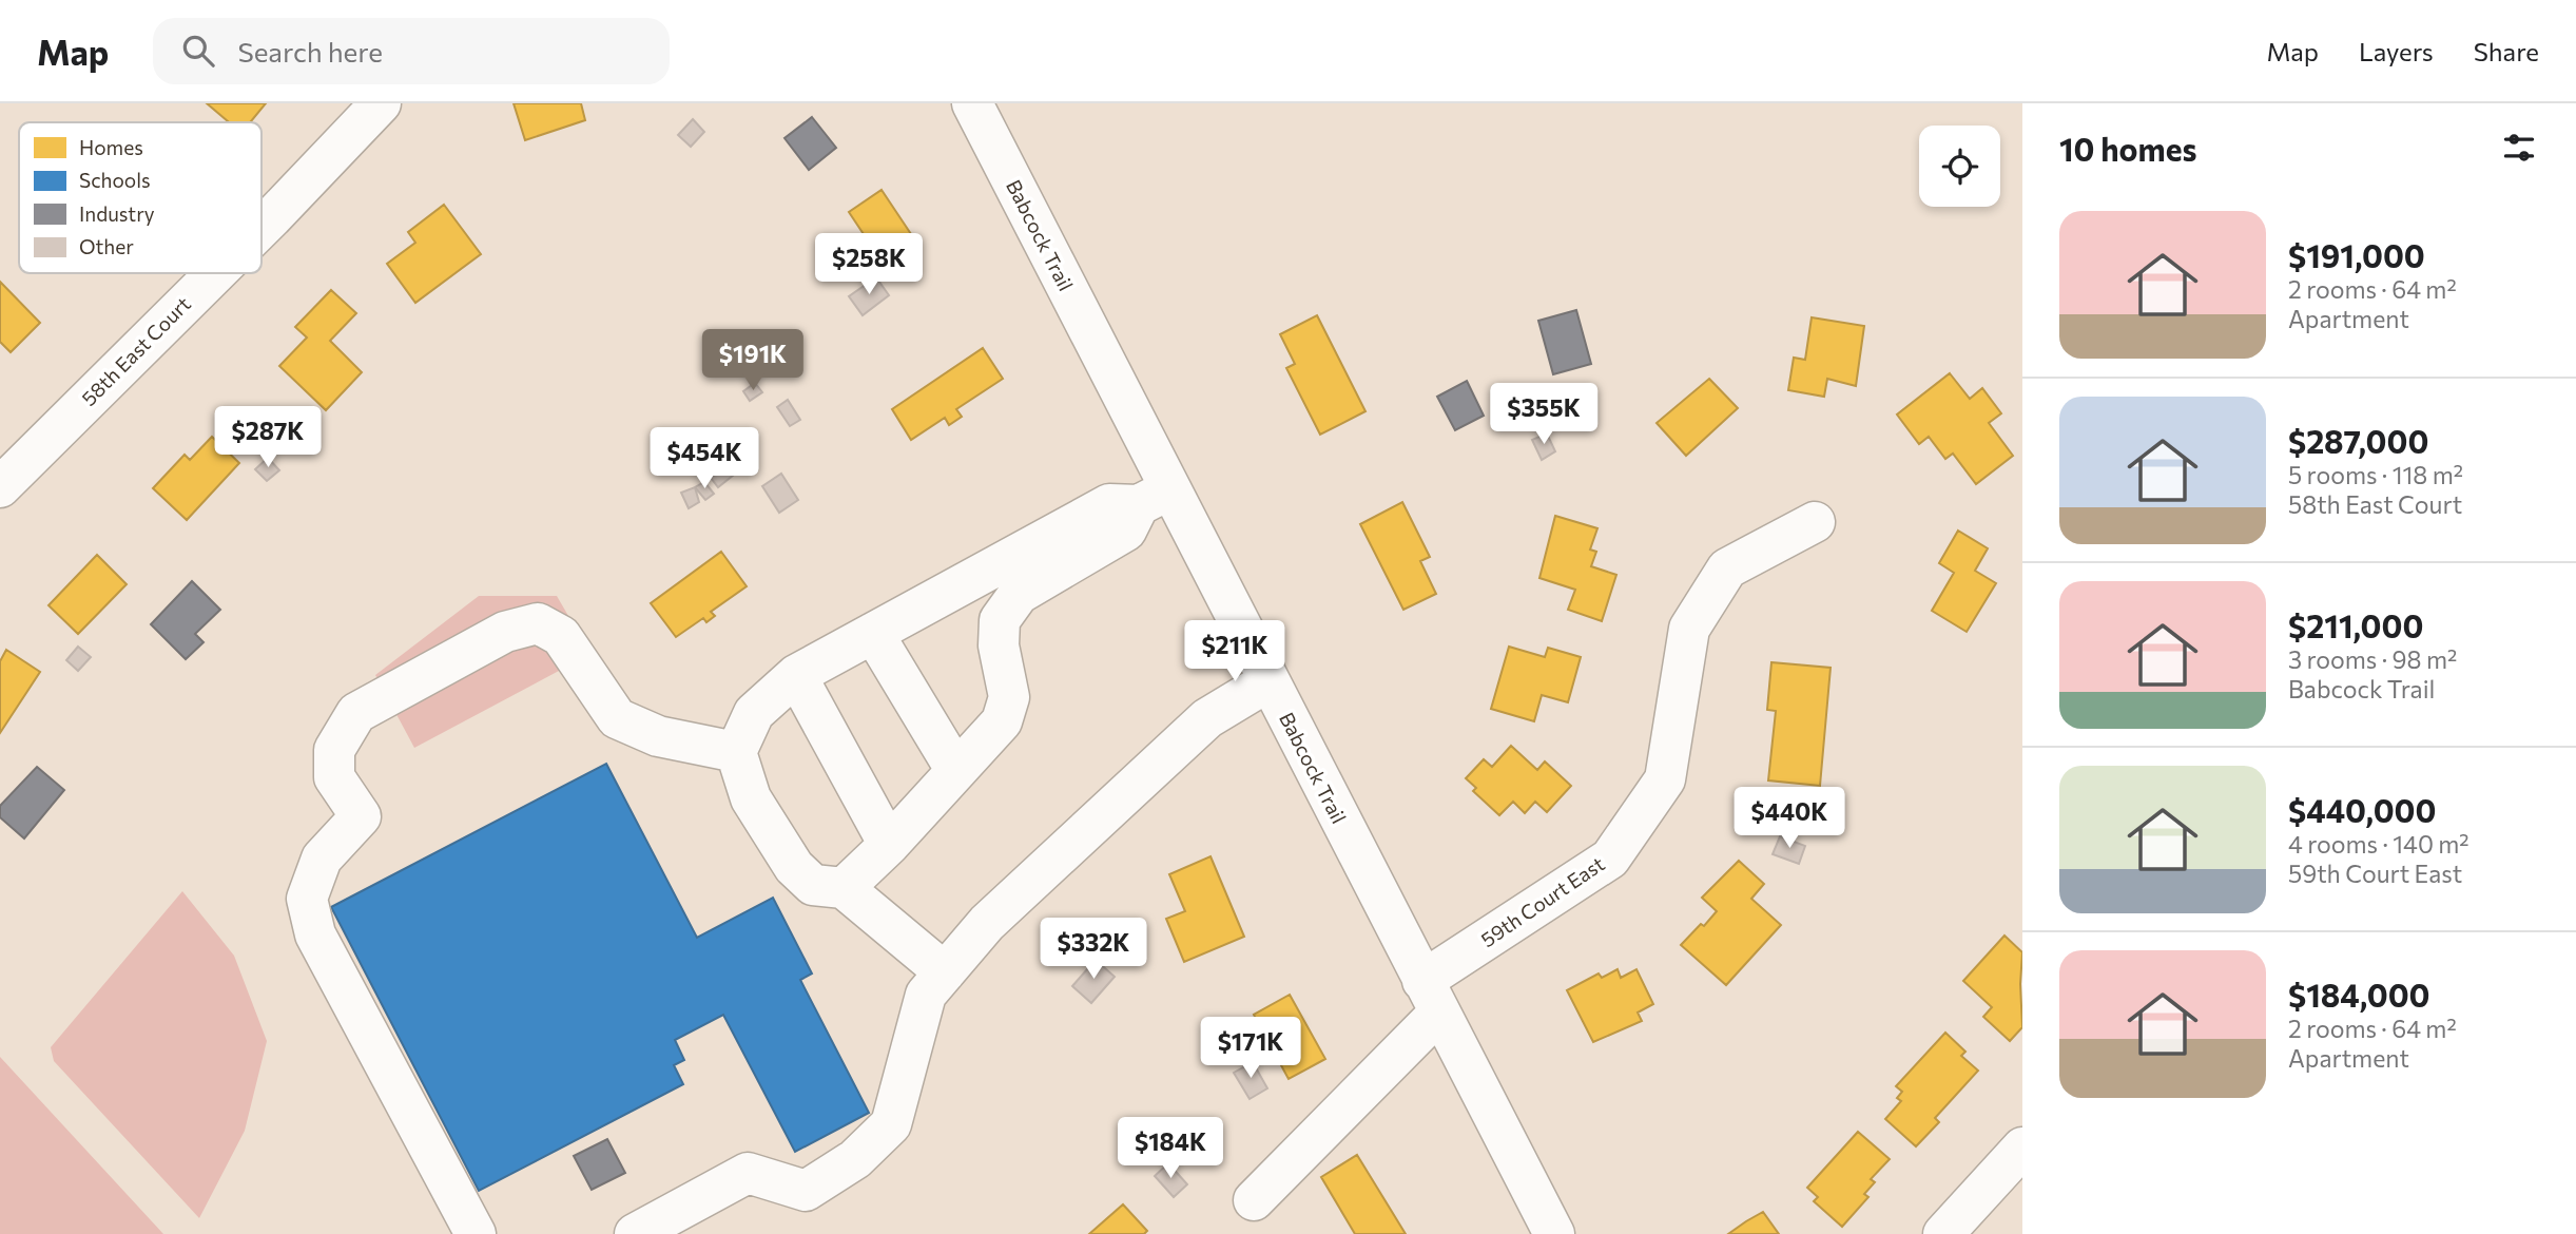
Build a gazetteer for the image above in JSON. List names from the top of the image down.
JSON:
{
  "streets": {
    "street": ["Babcock Trail", "58th East Court", "59th Court East"]
  },
  "crossings": [
    ["Babcock Trail", "59th Court East"]
  ],
  "legend": [
    "Homes",
    "Schools",
    "Industry",
    "Other"
  ],
  "page": {
    "header": "Map",
    "search": "Search here",
    "nav": ["Map", "Layers", "Share"],
    "heading": "10 homes",
    "list": [
      {
        "name": "$191,000",
        "note": "2 rooms · 64 m² · Apartment"
      },
      {
        "name": "$287,000",
        "note": "5 rooms · 118 m² · 58th East Court"
      },
      {
        "name": "$211,000",
        "note": "3 rooms · 98 m² · Babcock Trail"
      },
      {
        "name": "$440,000",
        "note": "4 rooms · 140 m² · 59th Court East"
      },
      {
        "name": "$184,000",
        "note": "2 rooms · 64 m² · Apartment"
      }
    ],
    "price": [
      "$258K",
      "$191K",
      "$355K",
      "$287K",
      "$454K",
      "$211K",
      "$440K",
      "$332K",
      "$171K",
      "$184K"
    ]
  }
}
